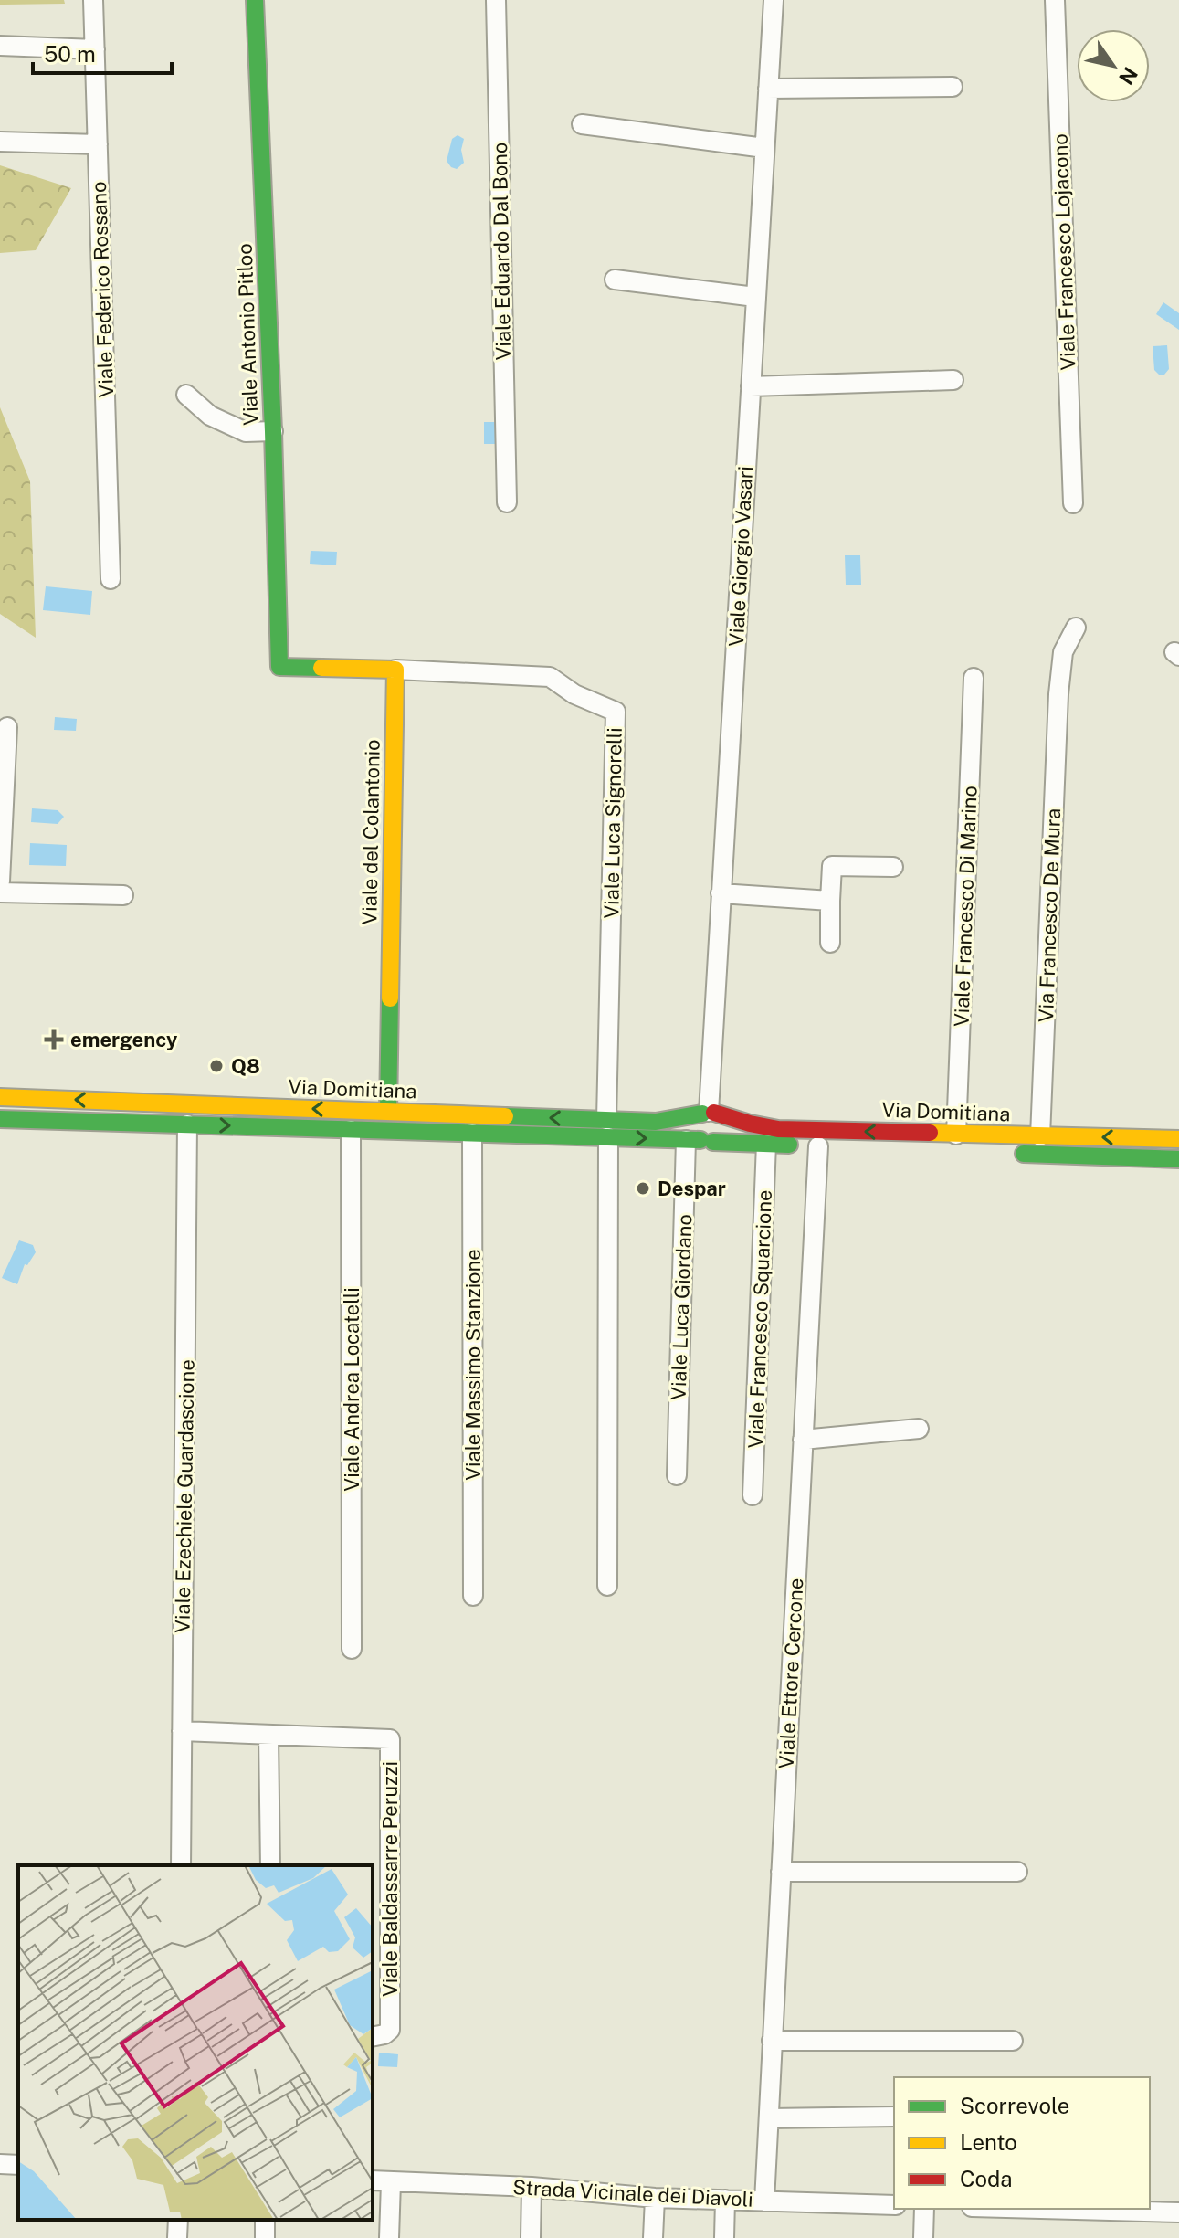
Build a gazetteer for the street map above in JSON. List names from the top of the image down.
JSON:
{
  "streets": {
    "main road": ["Viale Antonio Pitloo", "Viale del Colantonio", "Via Domitiana"],
    "street": [
      "Viale Eduardo Dal Bono",
      "Viale Francesco Lojacono",
      "Viale Federico Rossano",
      "Viale Giorgio Vasari",
      "Viale Luca Signorelli",
      "Viale Francesco Di Marino",
      "Via Francesco De Mura",
      "Viale Luca Giordano",
      "Viale Francesco Squarcione",
      "Viale Massimo Stanzione",
      "Viale Andrea Locatelli",
      "Viale Ezechiele Guardascione",
      "Viale Ettore Cercone",
      "Viale Baldassarre Peruzzi",
      "Strada Vicinale dei Diavoli"
    ]
  },
  "crossings": [
    ["Viale Antonio Pitloo", "Viale Luca Signorelli"],
    ["Viale Antonio Pitloo", "Viale del Colantonio"],
    ["Viale Giorgio Vasari", "Via Domitiana"],
    ["Viale Giorgio Vasari", "Viale Luca Giordano"],
    ["Viale Luca Signorelli", "Viale del Colantonio"],
    ["Viale Luca Signorelli", "Via Domitiana"],
    ["Viale del Colantonio", "Via Domitiana"],
    ["Viale Francesco Di Marino", "Via Domitiana"],
    ["Via Francesco De Mura", "Via Domitiana"],
    ["Via Domitiana", "Viale Luca Giordano"],
    ["Via Domitiana", "Viale Francesco Squarcione"],
    ["Via Domitiana", "Viale Massimo Stanzione"],
    ["Via Domitiana", "Viale Andrea Locatelli"],
    ["Via Domitiana", "Viale Ezechiele Guardascione"],
    ["Via Domitiana", "Viale Ettore Cercone"],
    ["Viale Ezechiele Guardascione", "Viale Baldassarre Peruzzi"],
    ["Viale Ettore Cercone", "Strada Vicinale dei Diavoli"]
  ],
  "places": {
    "health": ["emergency"],
    "other": ["Q8", "Despar"]
  },
  "legend": ["Scorrevole", "Lento", "Coda"],
  "scale_bar": "50 m",
  "north": "bottom right"
}
